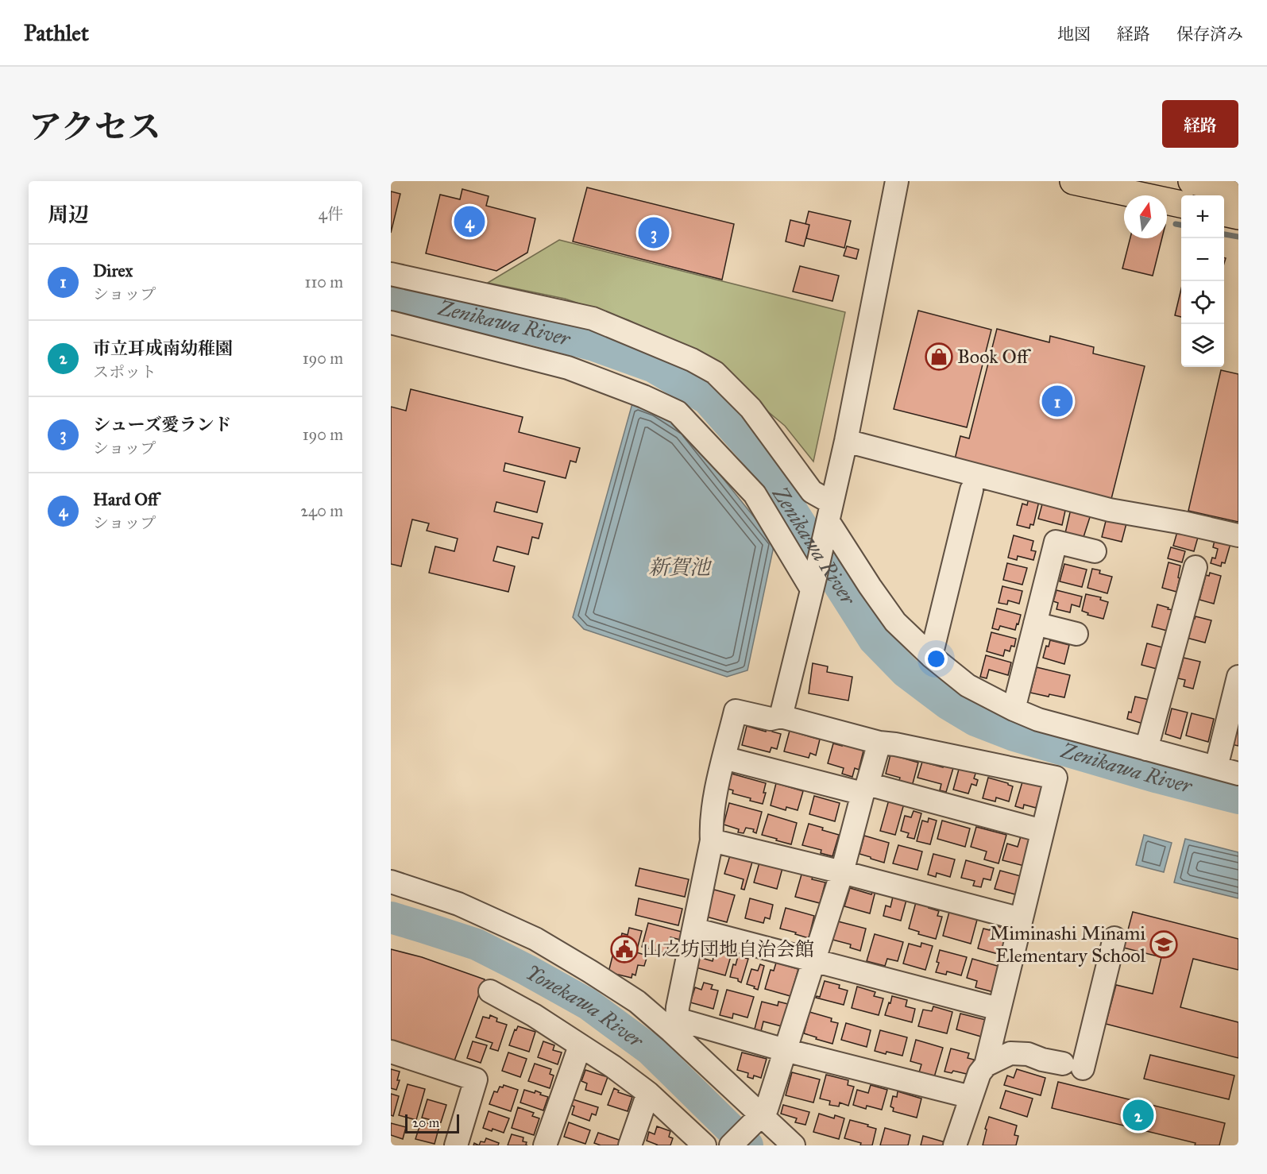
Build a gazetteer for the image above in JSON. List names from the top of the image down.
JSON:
{
  "water": ["Zenikawa River", "新賀池", "Yonekawa River"],
  "places": {
    "shop": ["Book Off"],
    "school or university": ["Miminashi Minami Elementary School"],
    "public building": ["山之坊団地自治会館"]
  },
  "scale_bar": "20 m",
  "north": "top",
  "page": {
    "header": "Pathlet",
    "nav": ["地図", "経路", "保存済み"],
    "title": "アクセス",
    "buttons": "経路",
    "heading": ["周辺", "4件"],
    "map_buttons": ["+", "−"],
    "pins": [
      "4",
      "3",
      "1",
      "2"
    ],
    "list": [
      {
        "mark": "1",
        "name": "Direx",
        "note": "ショップ",
        "value": "110 m"
      },
      {
        "mark": "2",
        "name": "市立耳成南幼稚園",
        "note": "スポット",
        "value": "190 m"
      },
      {
        "mark": "3",
        "name": "シューズ愛ランド",
        "note": "ショップ",
        "value": "190 m"
      },
      {
        "mark": "4",
        "name": "Hard Off",
        "note": "ショップ",
        "value": "240 m"
      }
    ],
    "scale": "20 m"
  }
}
